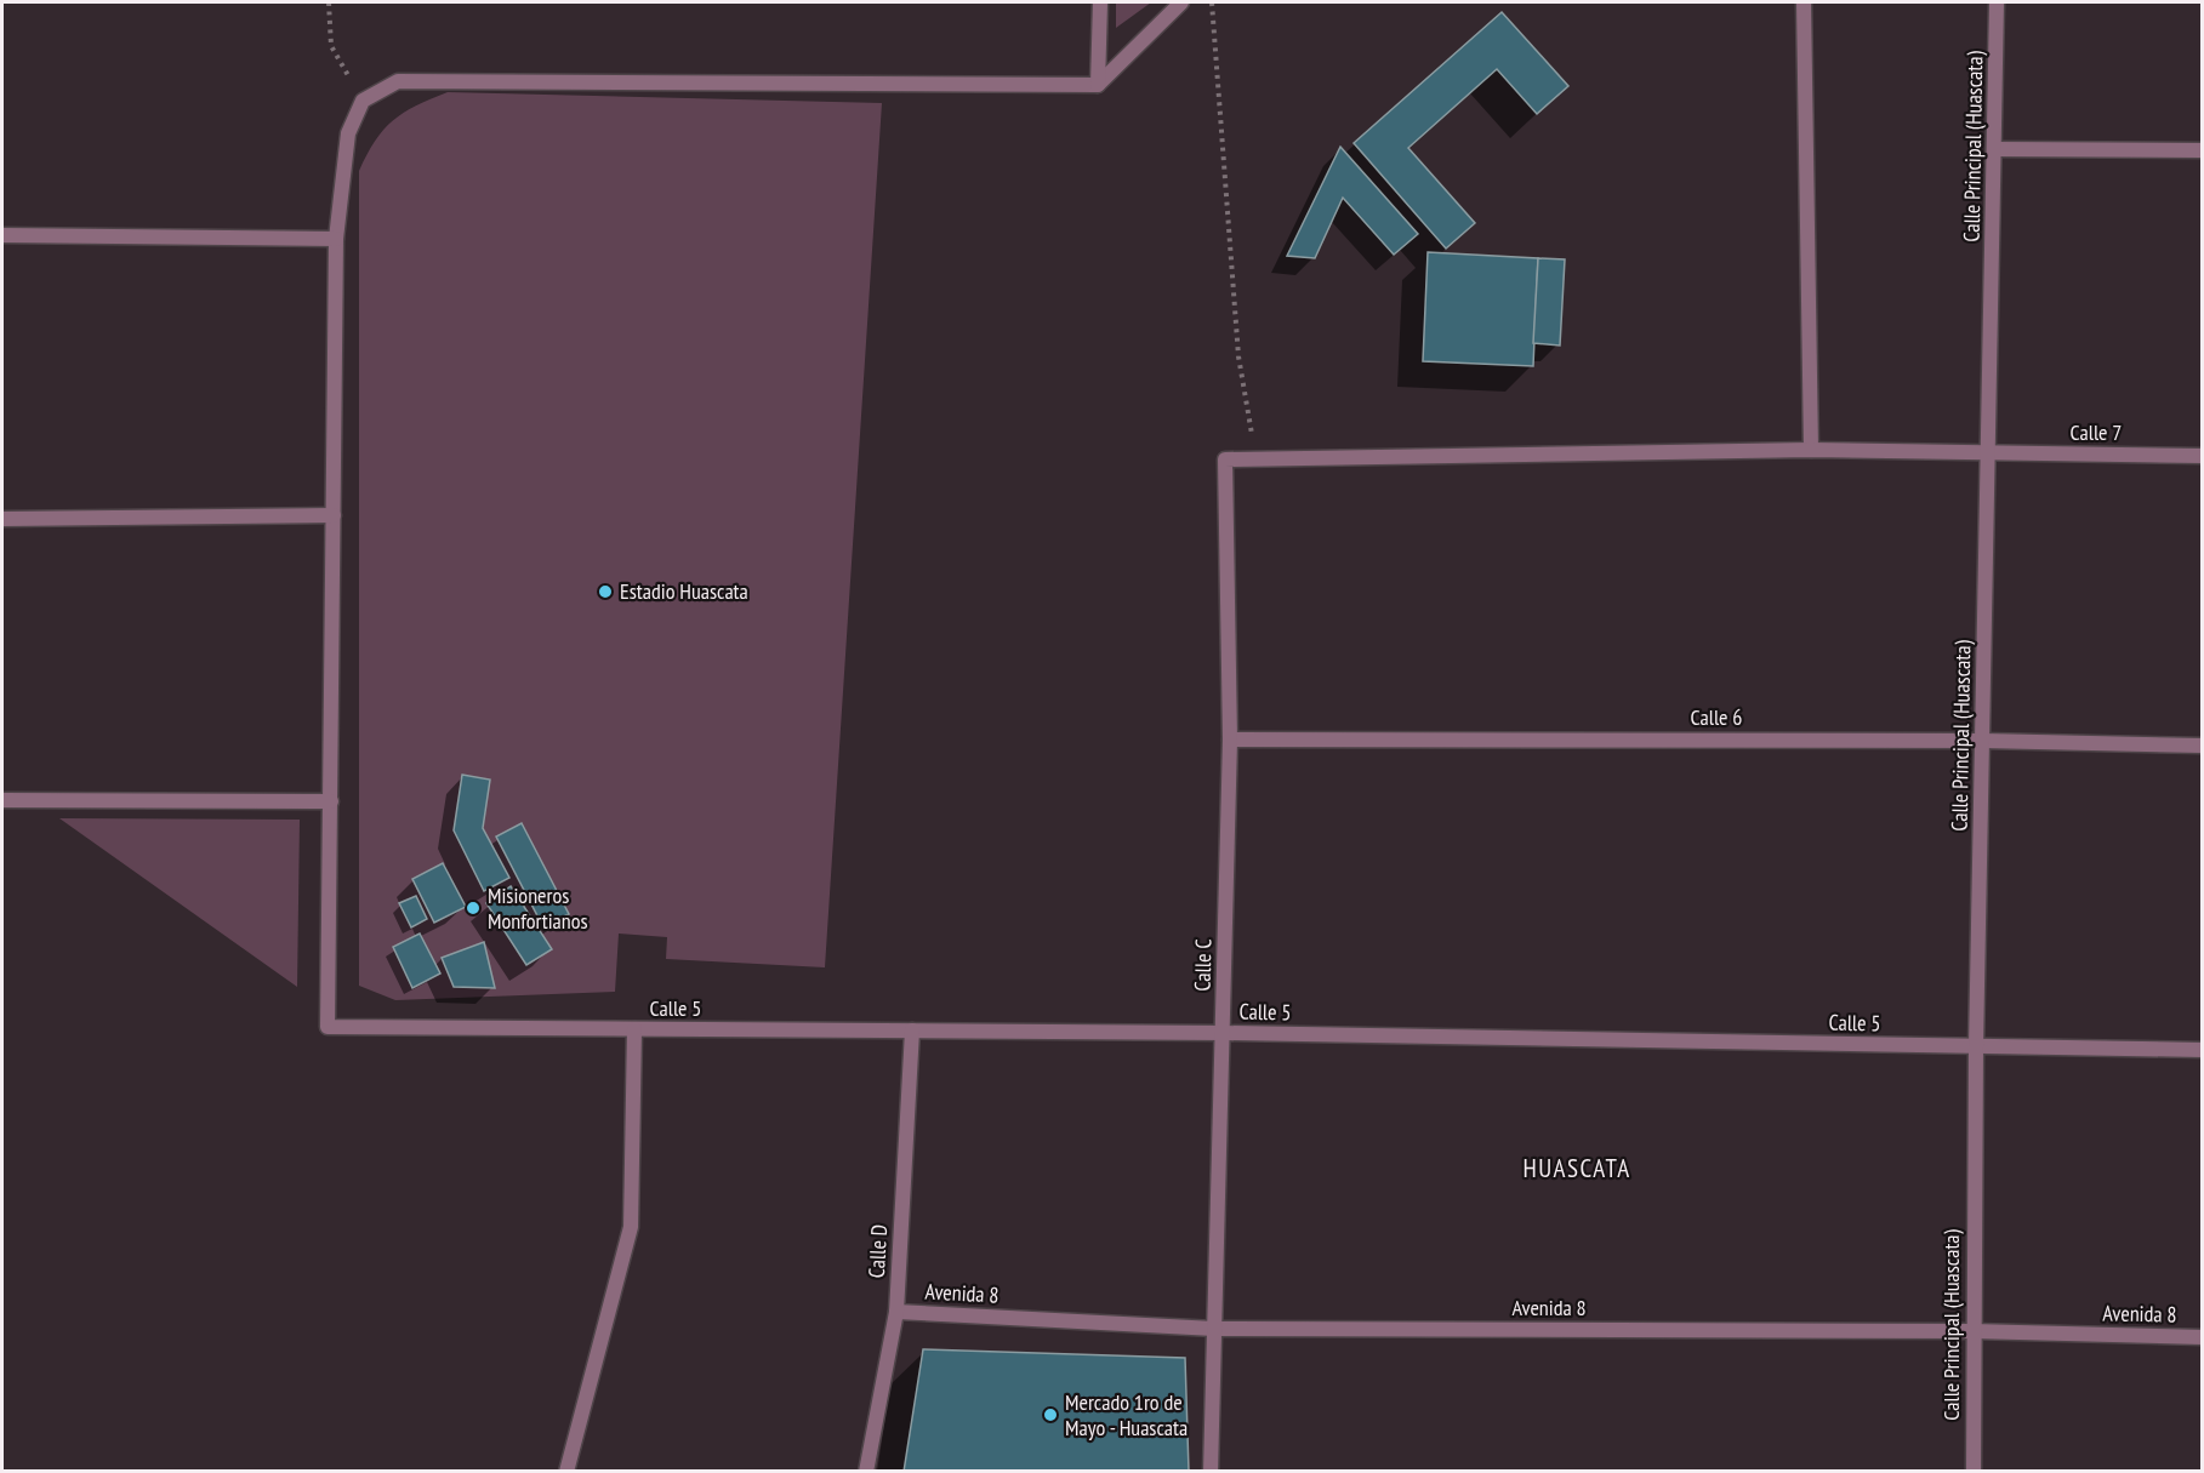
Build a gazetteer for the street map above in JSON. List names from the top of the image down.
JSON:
{
  "streets": {
    "street": [
      "Calle Principal (Huascata)",
      "Calle 7",
      "Calle 6",
      "Calle C",
      "Calle 5",
      "Calle D",
      "Avenida 8"
    ]
  },
  "crossings": [
    ["Calle Principal (Huascata)", "Calle 7"],
    ["Calle Principal (Huascata)", "Calle 6"],
    ["Calle Principal (Huascata)", "Calle 5"],
    ["Calle Principal (Huascata)", "Avenida 8"],
    ["Calle 7", "Calle C"],
    ["Calle 6", "Calle C"],
    ["Calle C", "Calle 5"],
    ["Calle C", "Avenida 8"],
    ["Calle 5", "Calle D"],
    ["Calle D", "Avenida 8"]
  ],
  "districts": ["HUASCATA"],
  "places": ["Estadio Huascata", "Misioneros Monfortianos", "Mercado 1ro de Mayo - Huascata"]
}
